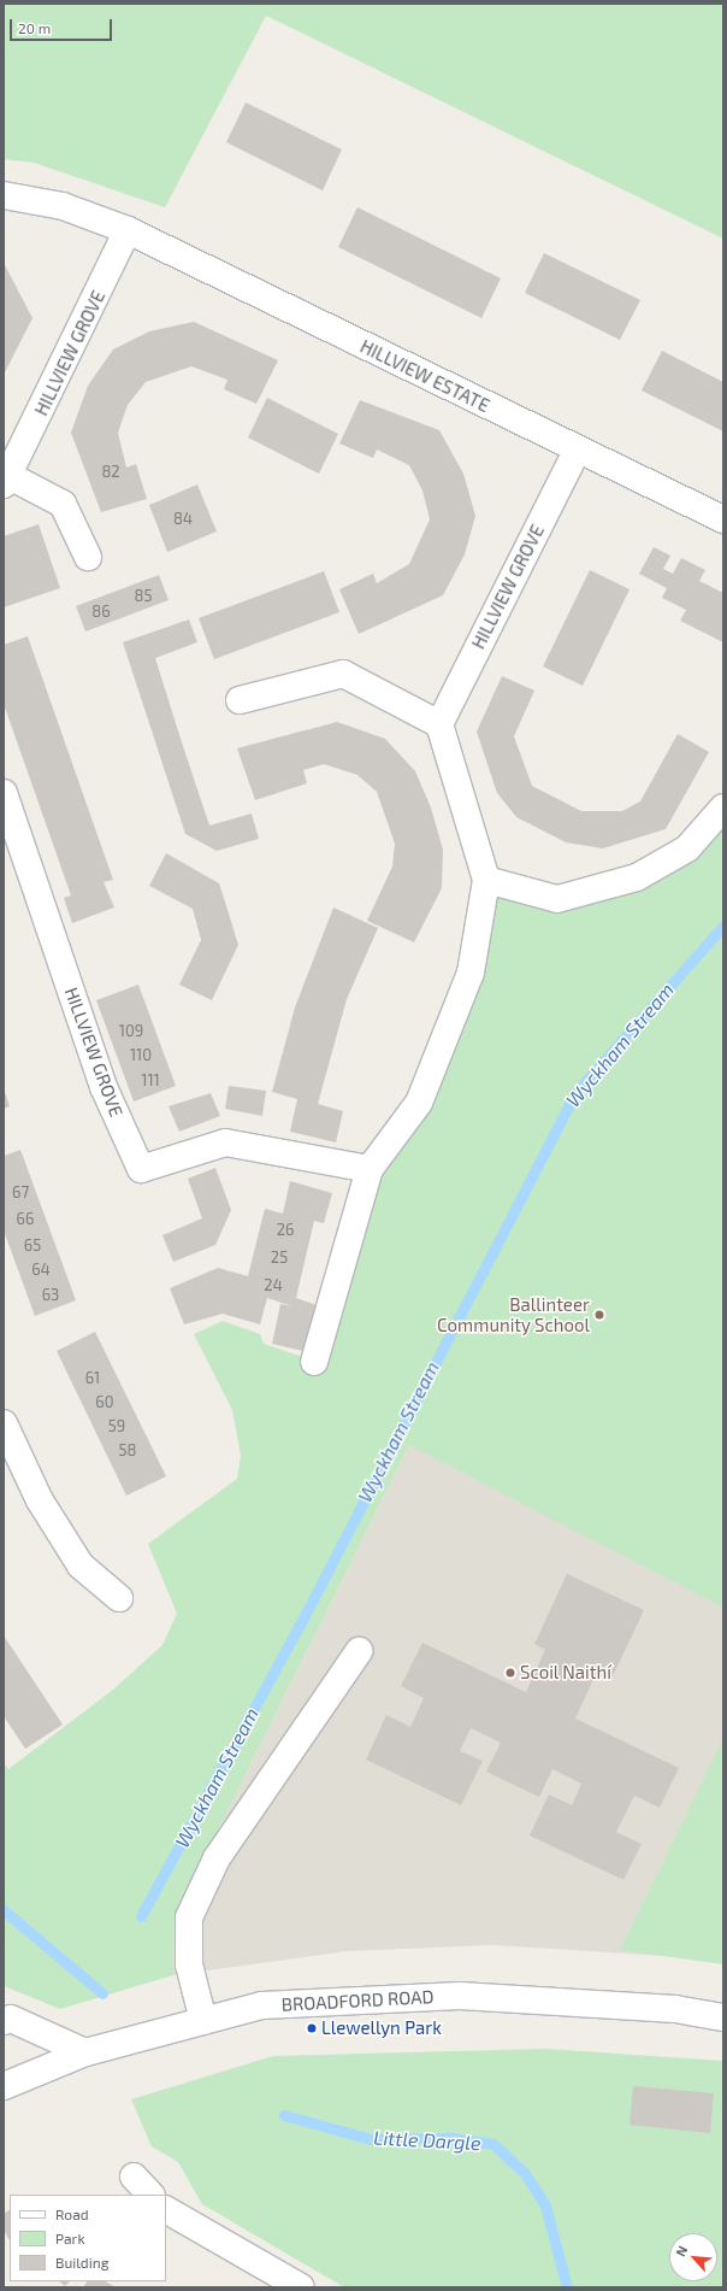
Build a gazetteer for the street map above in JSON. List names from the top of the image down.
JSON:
{
  "streets": {
    "street": ["HILLVIEW GROVE", "HILLVIEW ESTATE", "BROADFORD ROAD"]
  },
  "crossings": [
    ["HILLVIEW GROVE", "HILLVIEW ESTATE"]
  ],
  "water": ["Wyckham Stream", "Little Dargle"],
  "places": ["Ballinteer Community School", "Scoil Naithí", "Llewellyn Park"],
  "house_numbers": [
    "82",
    "84",
    "85",
    "86",
    "109",
    "110",
    "111",
    "67",
    "66",
    "26",
    "65",
    "25",
    "64",
    "24",
    "63",
    "61",
    "60",
    "59",
    "58"
  ],
  "legend": ["Road", "Park", "Building"],
  "scale_bar": "20 m",
  "north": "top left"
}
